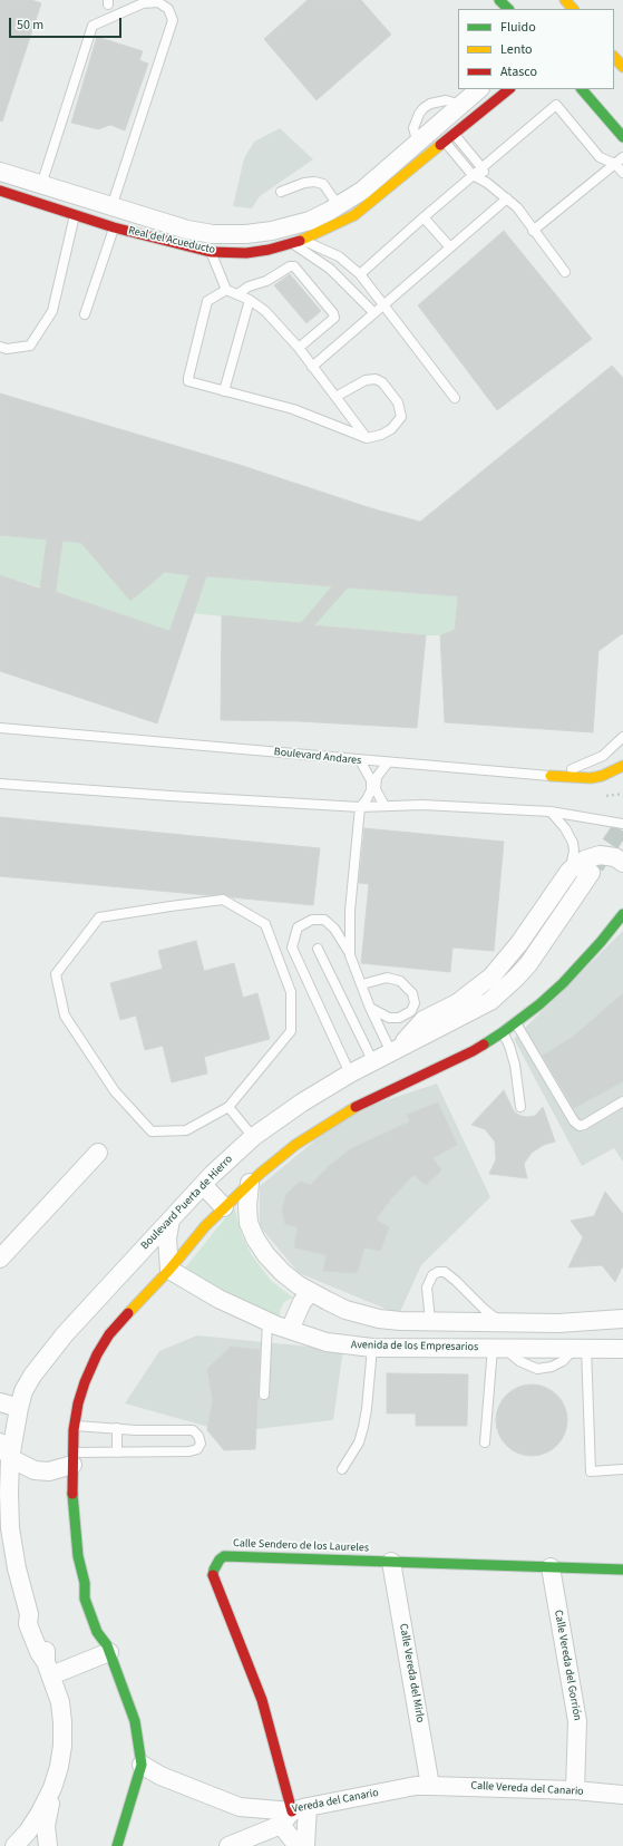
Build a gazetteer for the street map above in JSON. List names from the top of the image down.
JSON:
{
  "streets": {
    "street": [
      "Real del Acueducto",
      "Boulevard Puerta de Hierro",
      "Avenida de los Empresarios",
      "Calle Sendero de los Laureles",
      "Calle Vereda del Gorrión",
      "Calle Vereda del Mirlo",
      "Calle Vereda del Canario",
      "Vereda del Canario"
    ],
    "lane": ["Boulevard Andares"]
  },
  "crossings": [
    ["Calle Sendero de los Laureles", "Calle Vereda del Gorrión"],
    ["Calle Sendero de los Laureles", "Calle Vereda del Mirlo"],
    ["Calle Sendero de los Laureles", "Vereda del Canario"],
    ["Calle Vereda del Gorrión", "Calle Vereda del Canario"],
    ["Calle Vereda del Mirlo", "Calle Vereda del Canario"],
    ["Calle Vereda del Mirlo", "Vereda del Canario"],
    ["Calle Vereda del Canario", "Vereda del Canario"]
  ],
  "legend": ["Fluido", "Lento", "Atasco"],
  "scale_bar": "50 m"
}
